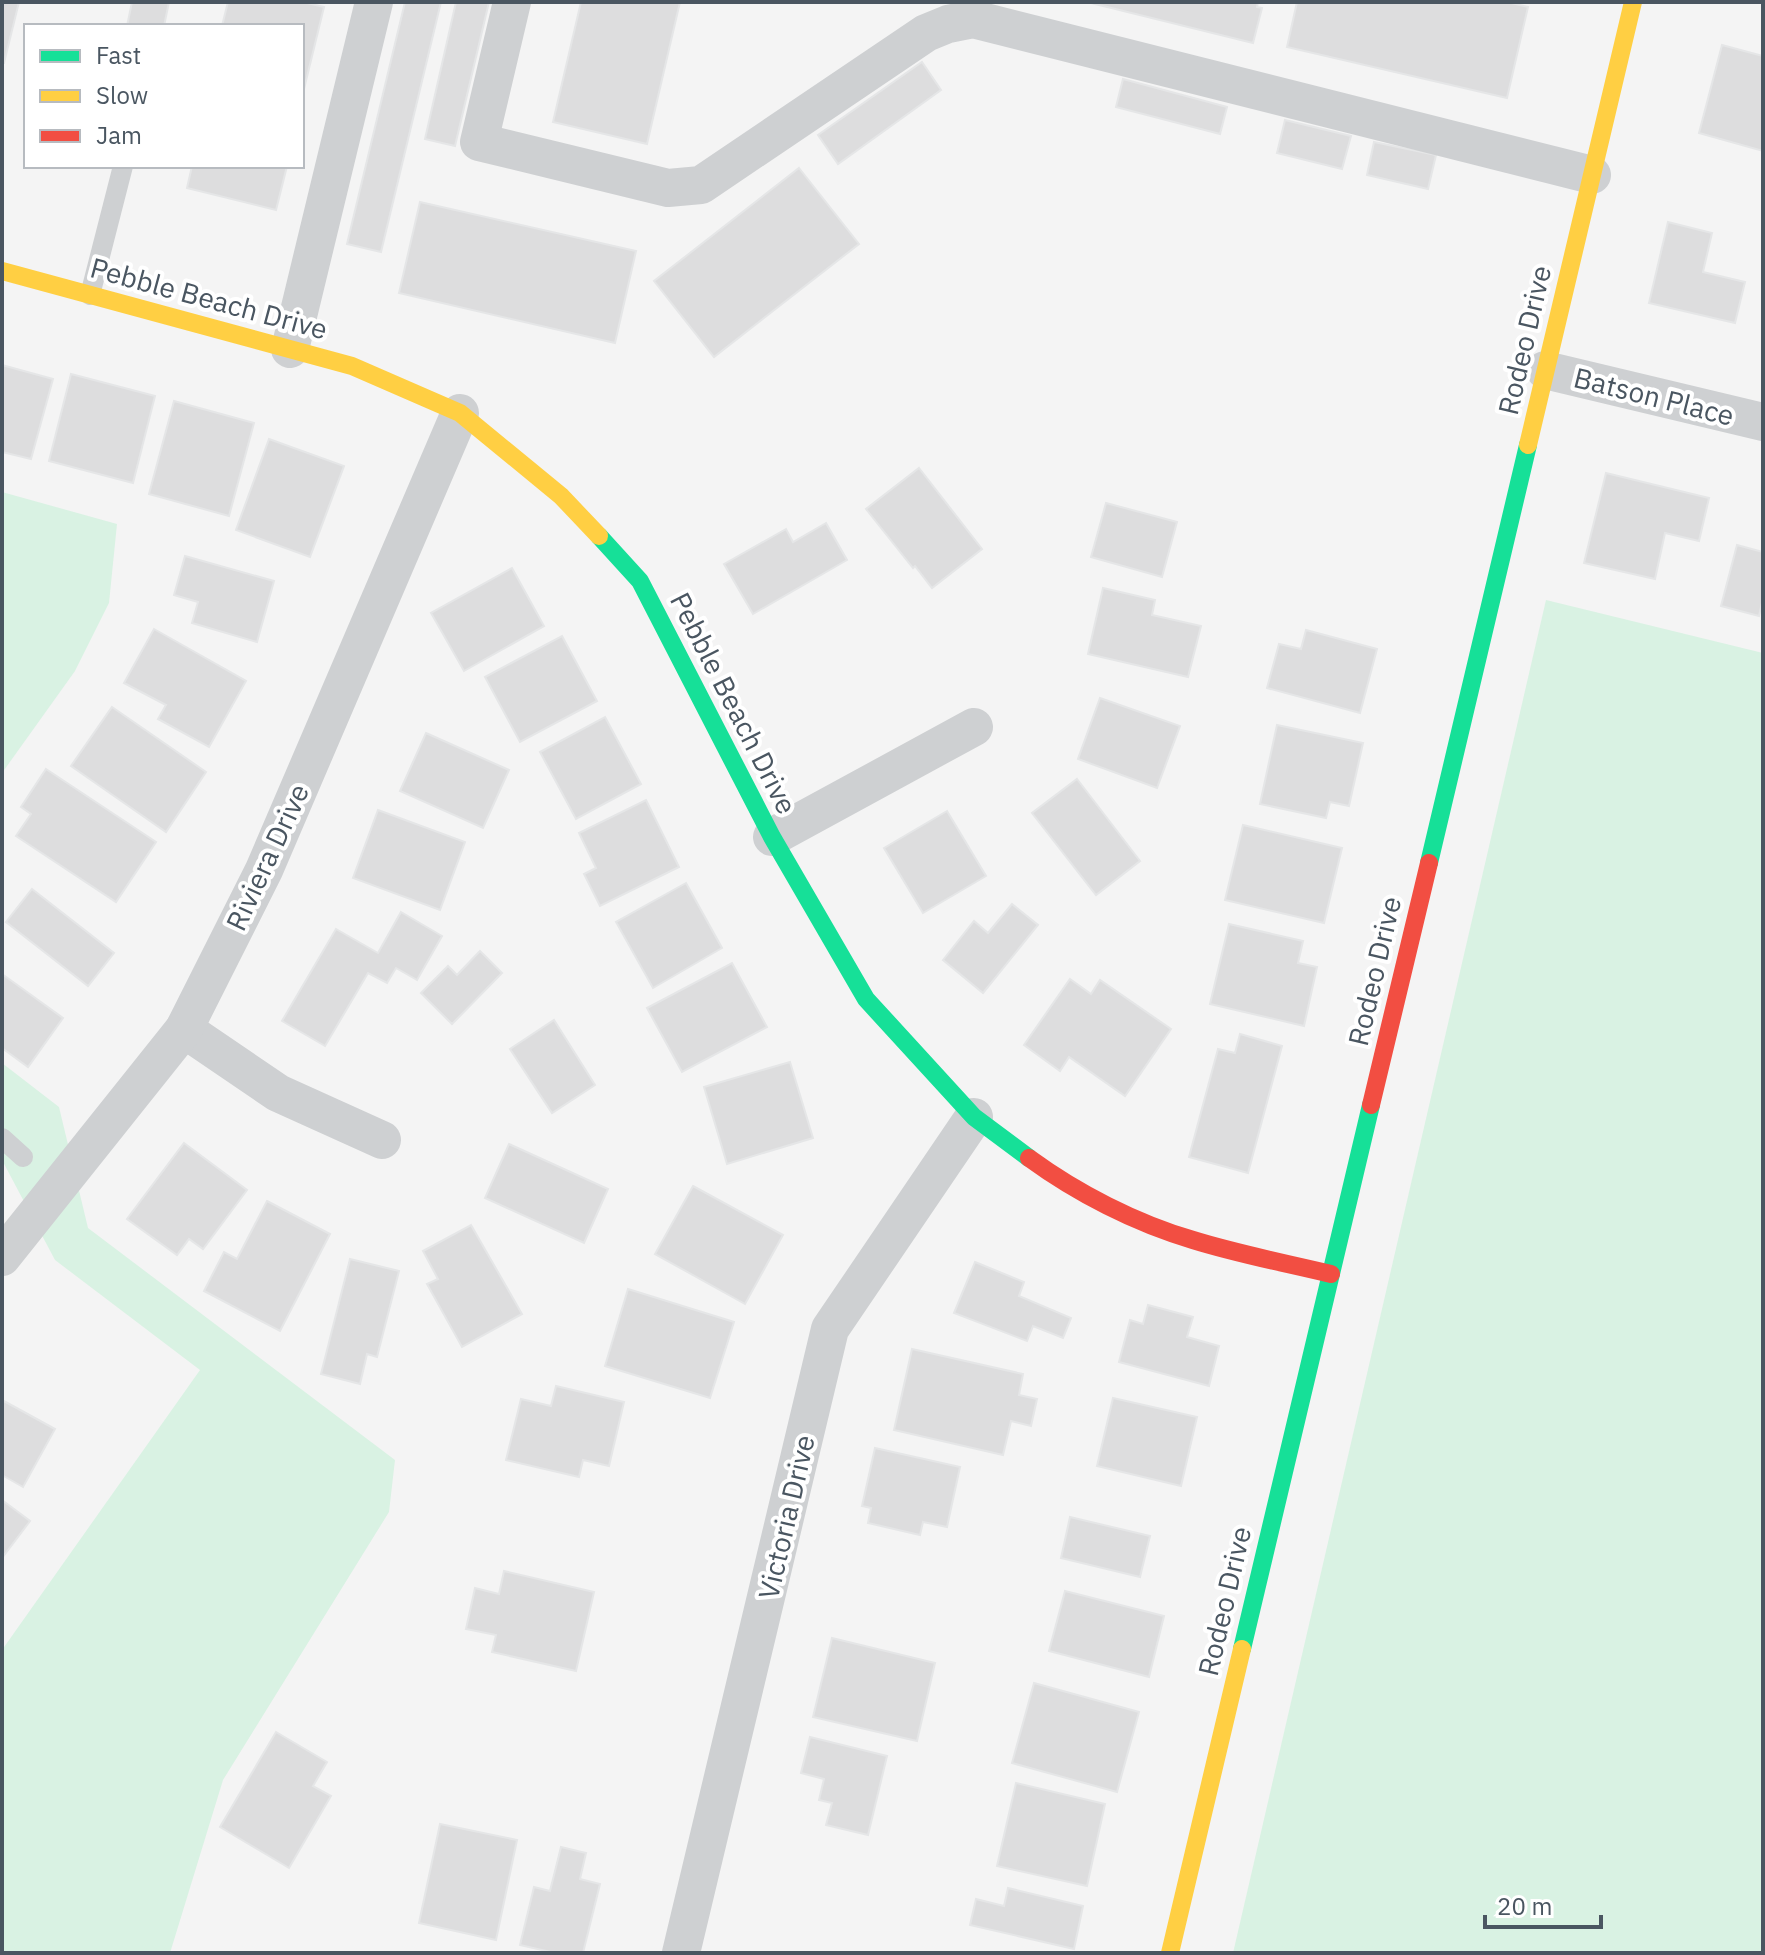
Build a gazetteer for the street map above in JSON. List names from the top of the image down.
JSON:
{
  "streets": {
    "street": [
      "Pebble Beach Drive",
      "Rodeo Drive",
      "Batson Place",
      "Riviera Drive",
      "Victoria Drive"
    ]
  },
  "crossings": [
    ["Pebble Beach Drive", "Rodeo Drive"],
    ["Pebble Beach Drive", "Riviera Drive"],
    ["Pebble Beach Drive", "Victoria Drive"],
    ["Rodeo Drive", "Batson Place"]
  ],
  "legend": ["Fast", "Slow", "Jam"],
  "scale_bar": "20 m"
}
